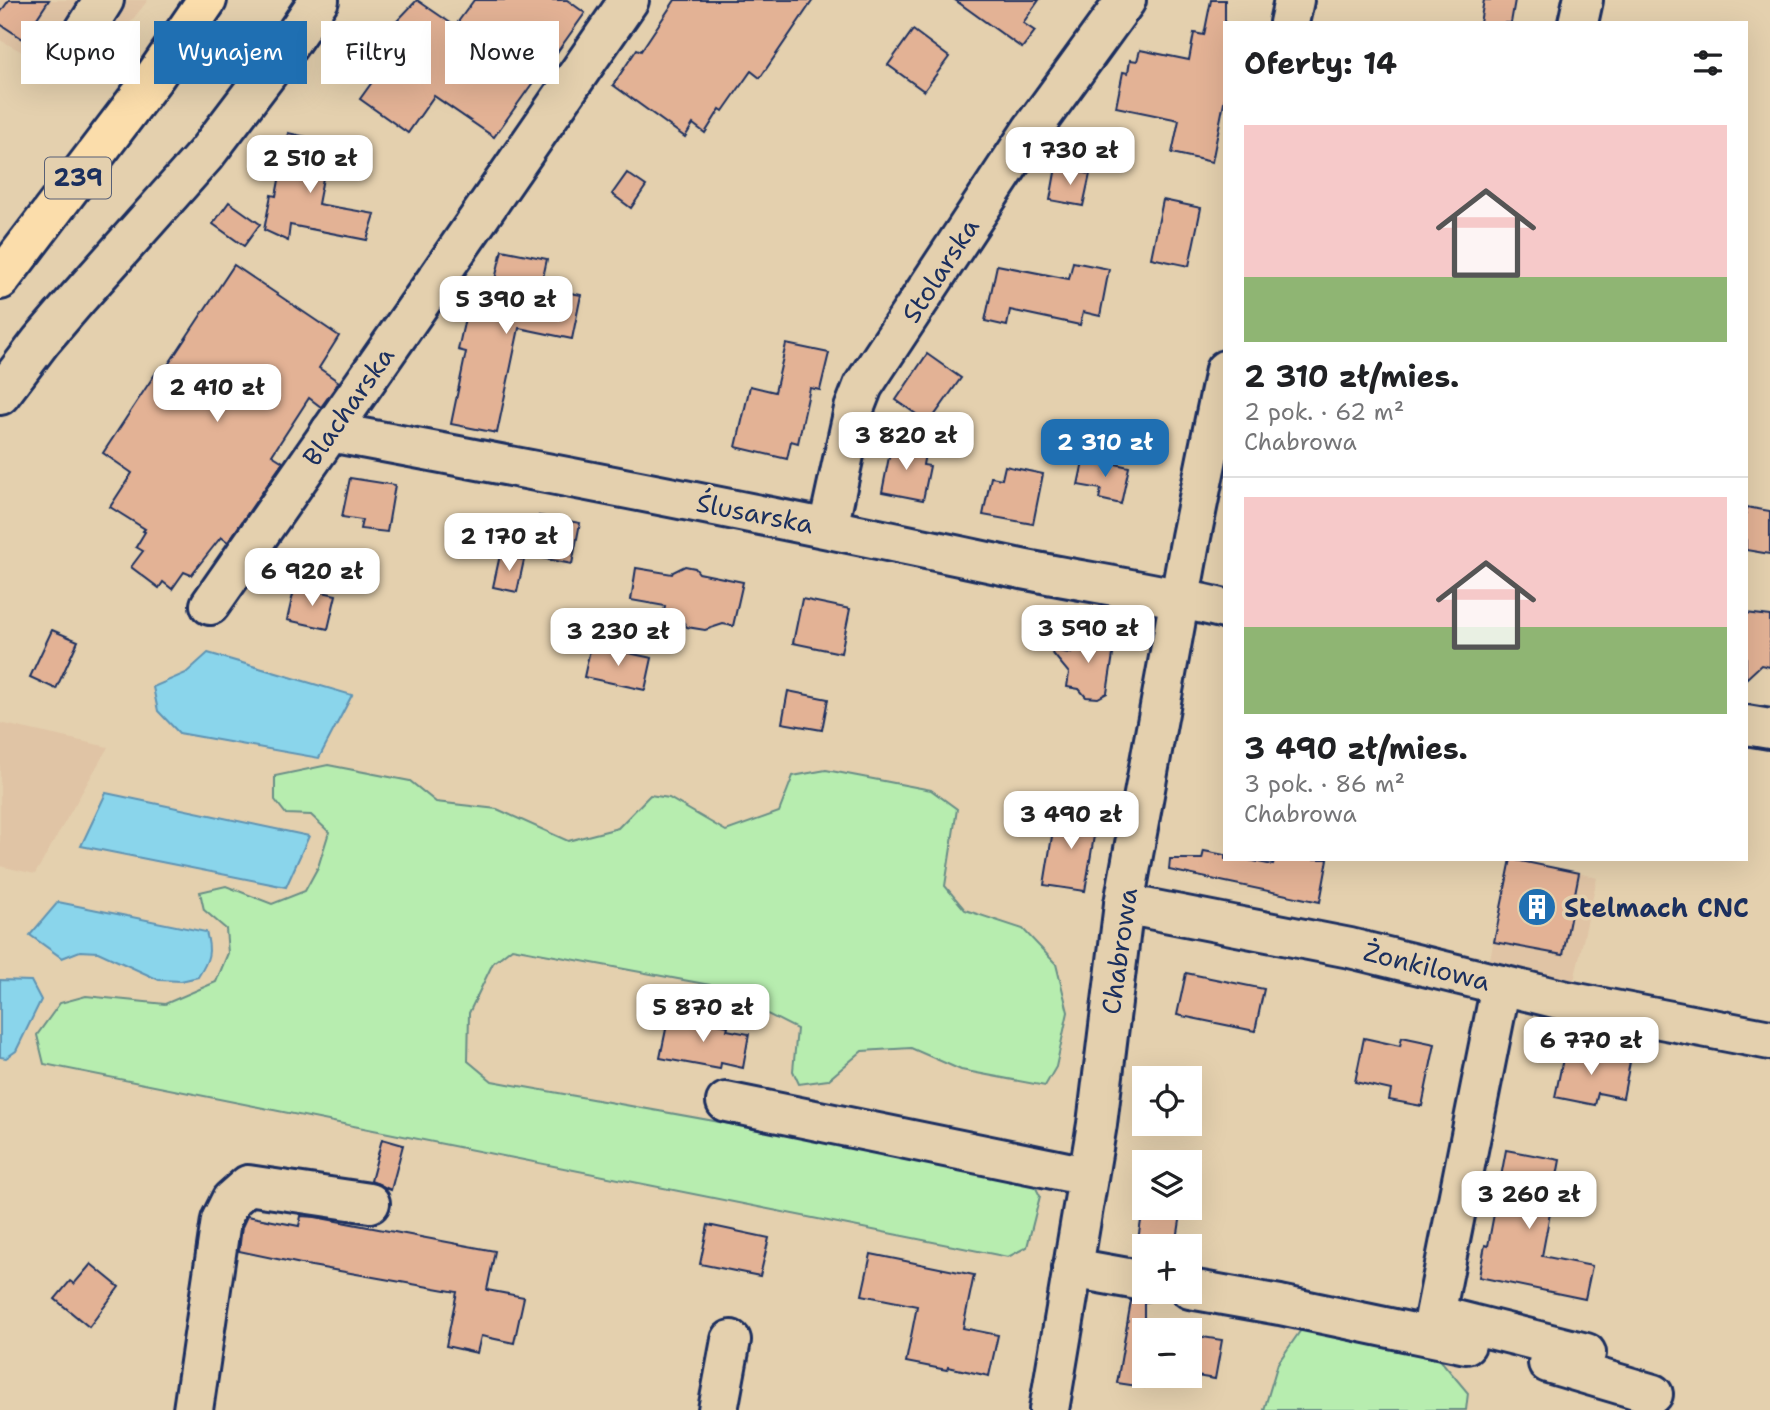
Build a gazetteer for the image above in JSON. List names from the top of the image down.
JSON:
{
  "streets": {
    "main road": ["239"],
    "street": [
      "Stolarska",
      "Blacharska",
      "Ślusarska",
      "Chabrowa",
      "Żonkilowa"
    ]
  },
  "crossings": [
    ["Stolarska", "Ślusarska"],
    ["Blacharska", "Ślusarska"],
    ["Ślusarska", "Chabrowa"],
    ["Chabrowa", "Żonkilowa"]
  ],
  "places": {
    "building": ["Stelmach CNC"]
  },
  "page": {
    "chip": [
      "Kupno",
      "Wynajem",
      "Filtry",
      "Nowe"
    ],
    "heading": "Oferty: 14",
    "list": [
      {
        "name": "2 310 zł/mies.",
        "note": "2 pok. · 62 m² · Chabrowa"
      },
      {
        "name": "3 490 zł/mies.",
        "note": "3 pok. · 86 m² · Chabrowa"
      }
    ],
    "price": [
      "1 730 zł",
      "2 510 zł",
      "5 390 zł",
      "2 410 zł",
      "3 820 zł",
      "2 310 zł",
      "2 170 zł",
      "6 920 zł",
      "3 590 zł",
      "3 230 zł",
      "3 490 zł",
      "5 870 zł",
      "6 770 zł",
      "3 260 zł"
    ],
    "map_buttons": ["+", "−"]
  }
}
